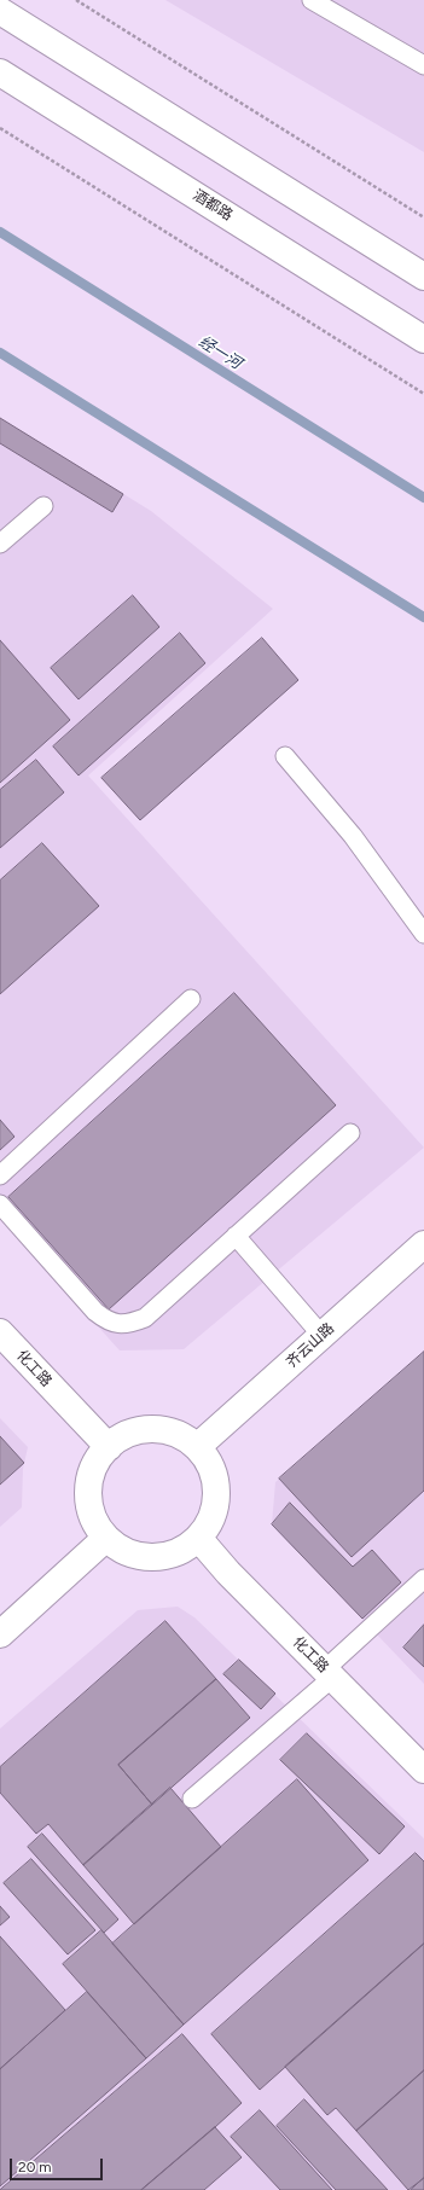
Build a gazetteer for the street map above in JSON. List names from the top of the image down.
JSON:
{
  "streets": {
    "street": ["酒都路", "齐云山路", "化工路"]
  },
  "crossings": [
    ["齐云山路", "化工路"]
  ],
  "water": ["经一河"],
  "scale_bar": "20 m"
}
